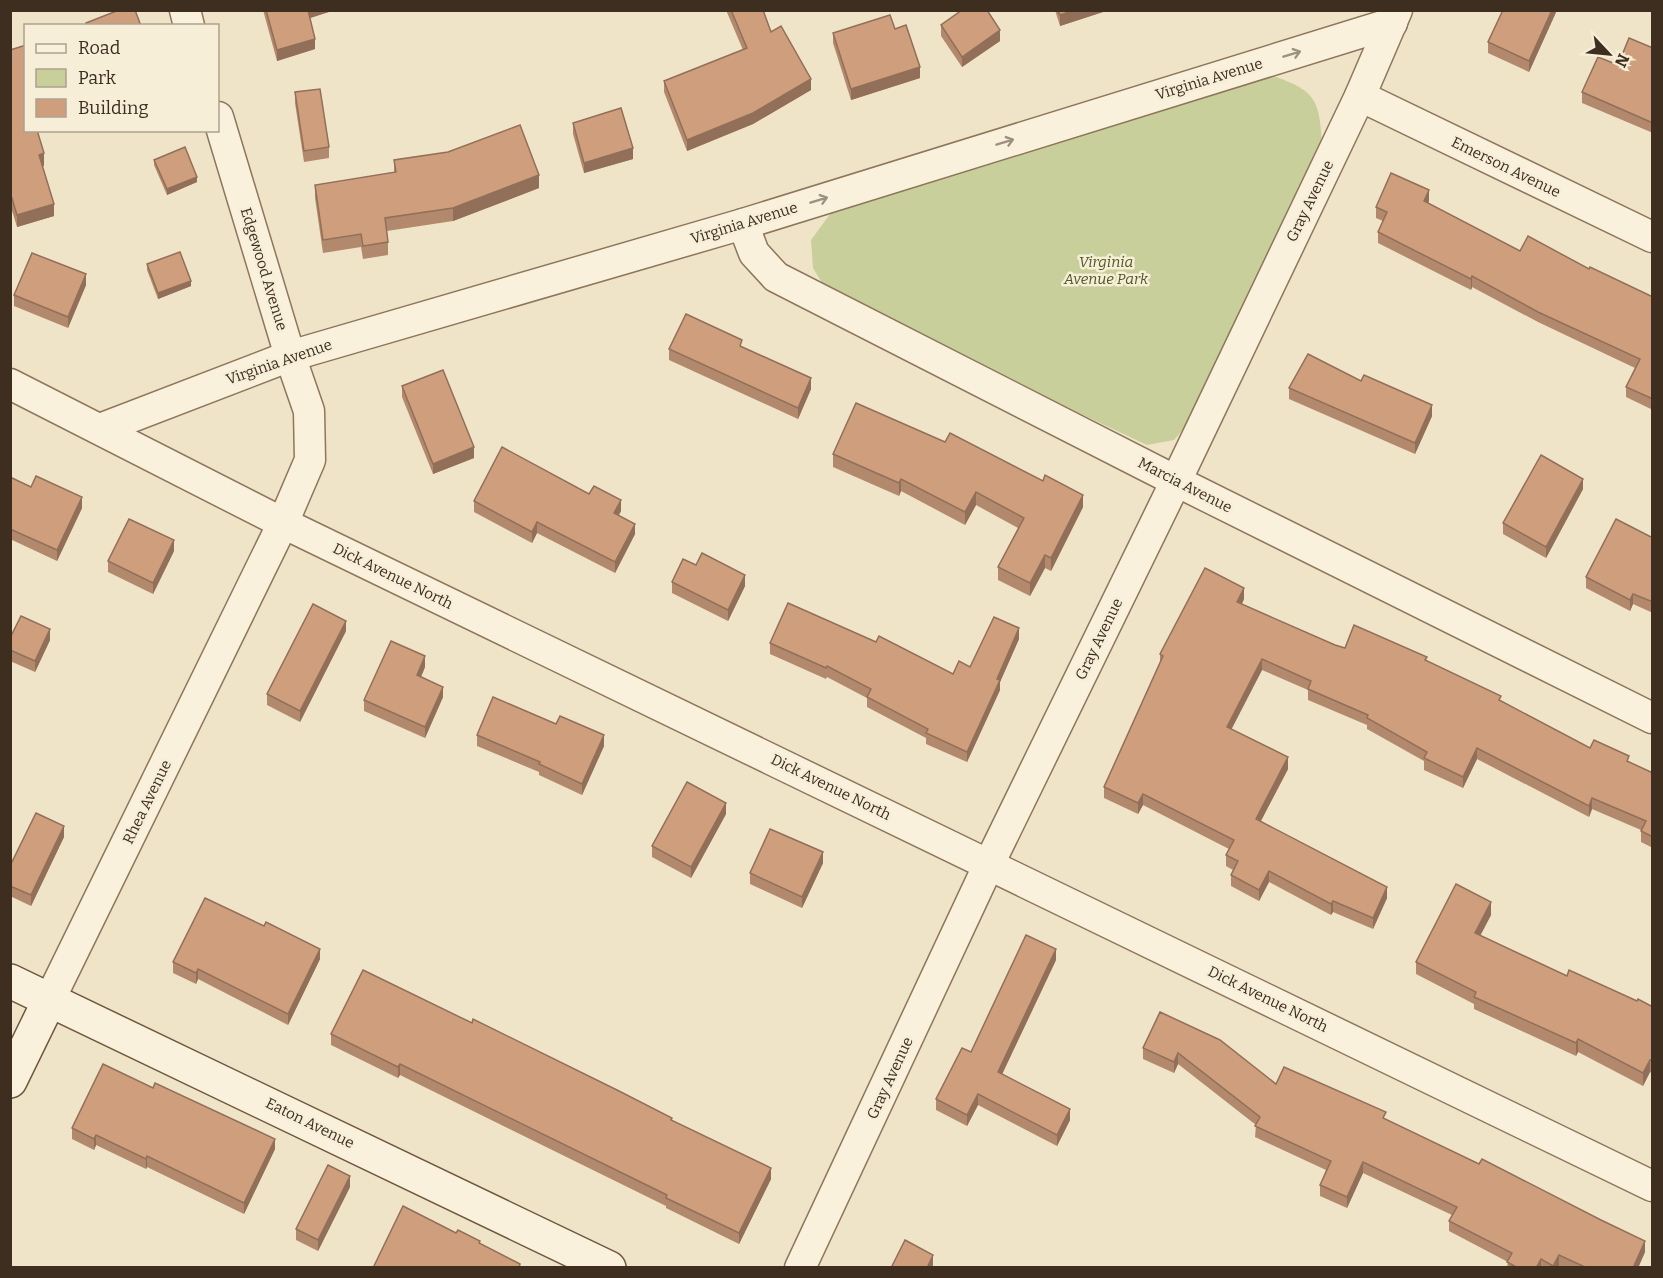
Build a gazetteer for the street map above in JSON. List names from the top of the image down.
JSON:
{
  "streets": {
    "main road": ["Rhea Avenue", "Eaton Avenue"],
    "street": [
      "Virginia Avenue",
      "Emerson Avenue",
      "Gray Avenue",
      "Edgewood Avenue",
      "Marcia Avenue",
      "Dick Avenue North"
    ]
  },
  "crossings": [
    ["Virginia Avenue", "Gray Avenue"],
    ["Virginia Avenue", "Edgewood Avenue"],
    ["Virginia Avenue", "Marcia Avenue"],
    ["Virginia Avenue", "Dick Avenue North"],
    ["Emerson Avenue", "Gray Avenue"],
    ["Gray Avenue", "Marcia Avenue"],
    ["Gray Avenue", "Dick Avenue North"],
    ["Edgewood Avenue", "Dick Avenue North"],
    ["Edgewood Avenue", "Rhea Avenue"],
    ["Dick Avenue North", "Rhea Avenue"],
    ["Rhea Avenue", "Eaton Avenue"]
  ],
  "one_way": ["Virginia Avenue"],
  "parks": ["Virginia Avenue Park"],
  "legend": ["Road", "Park", "Building"],
  "north": "bottom right"
}
